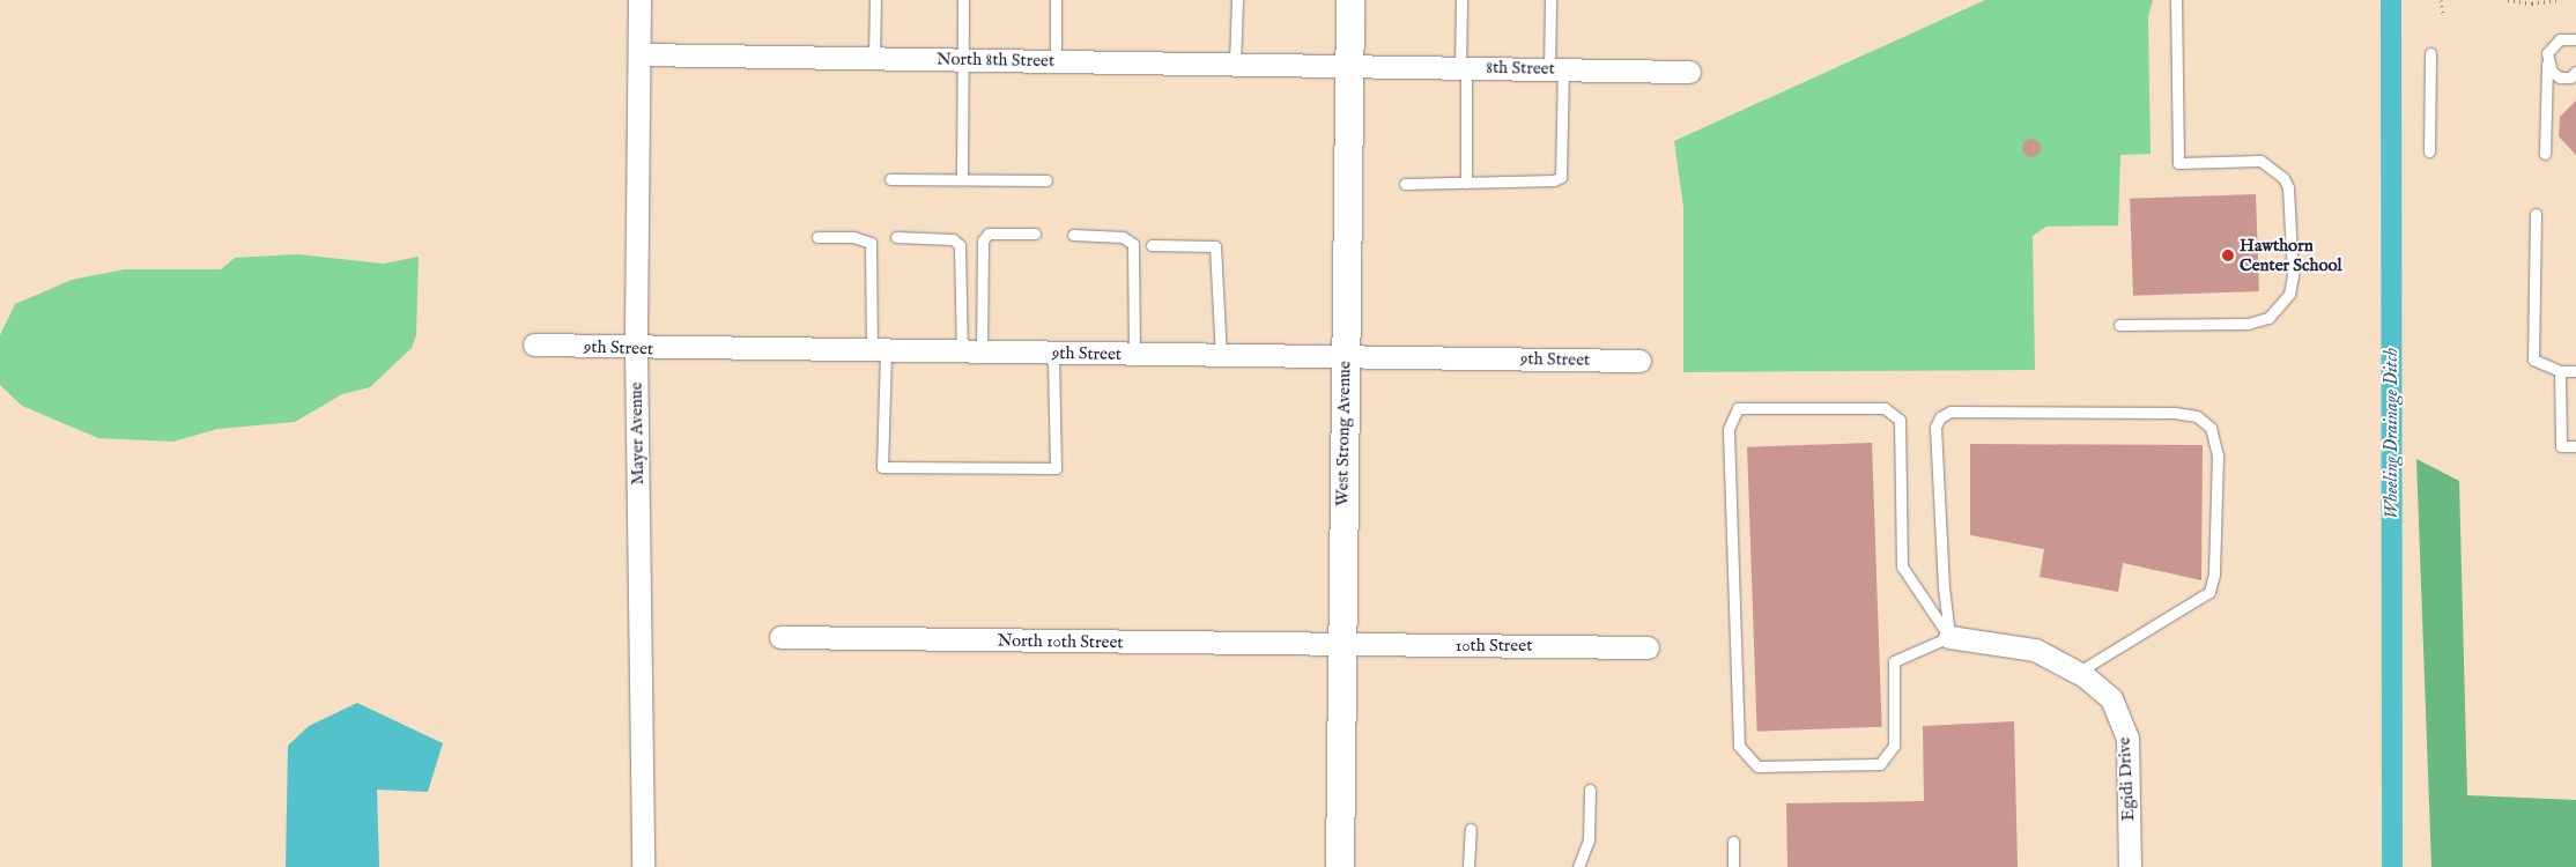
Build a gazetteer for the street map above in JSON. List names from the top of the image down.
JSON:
{
  "streets": {
    "street": [
      "North 8th Street",
      "8th Street",
      "9th Street",
      "Mayer Avenue",
      "West Strong Avenue",
      "North 10th Street",
      "10th Street",
      "Egidi Drive"
    ]
  },
  "crossings": [
    ["North 8th Street", "8th Street"],
    ["North 8th Street", "Mayer Avenue"],
    ["North 8th Street", "West Strong Avenue"],
    ["8th Street", "West Strong Avenue"],
    ["9th Street", "Mayer Avenue"],
    ["9th Street", "West Strong Avenue"],
    ["West Strong Avenue", "North 10th Street"],
    ["West Strong Avenue", "10th Street"],
    ["North 10th Street", "10th Street"]
  ],
  "water": ["Wheeling Drainage Ditch"],
  "places": ["Hawthorn Center School"]
}
